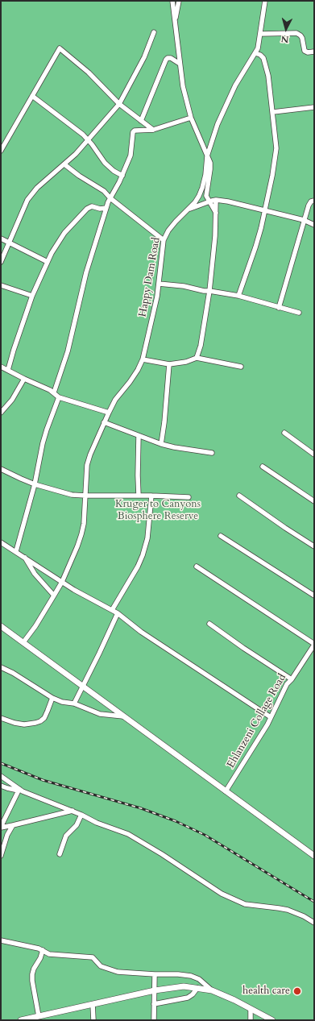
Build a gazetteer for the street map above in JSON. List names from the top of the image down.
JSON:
{
  "streets": {
    "street": ["Happy Dam Road", "Ehlanzeni Collage Road"]
  },
  "parks": ["Kruger to Canyons Biosphere Reserve"],
  "places": ["health care"],
  "north": "bottom"
}
